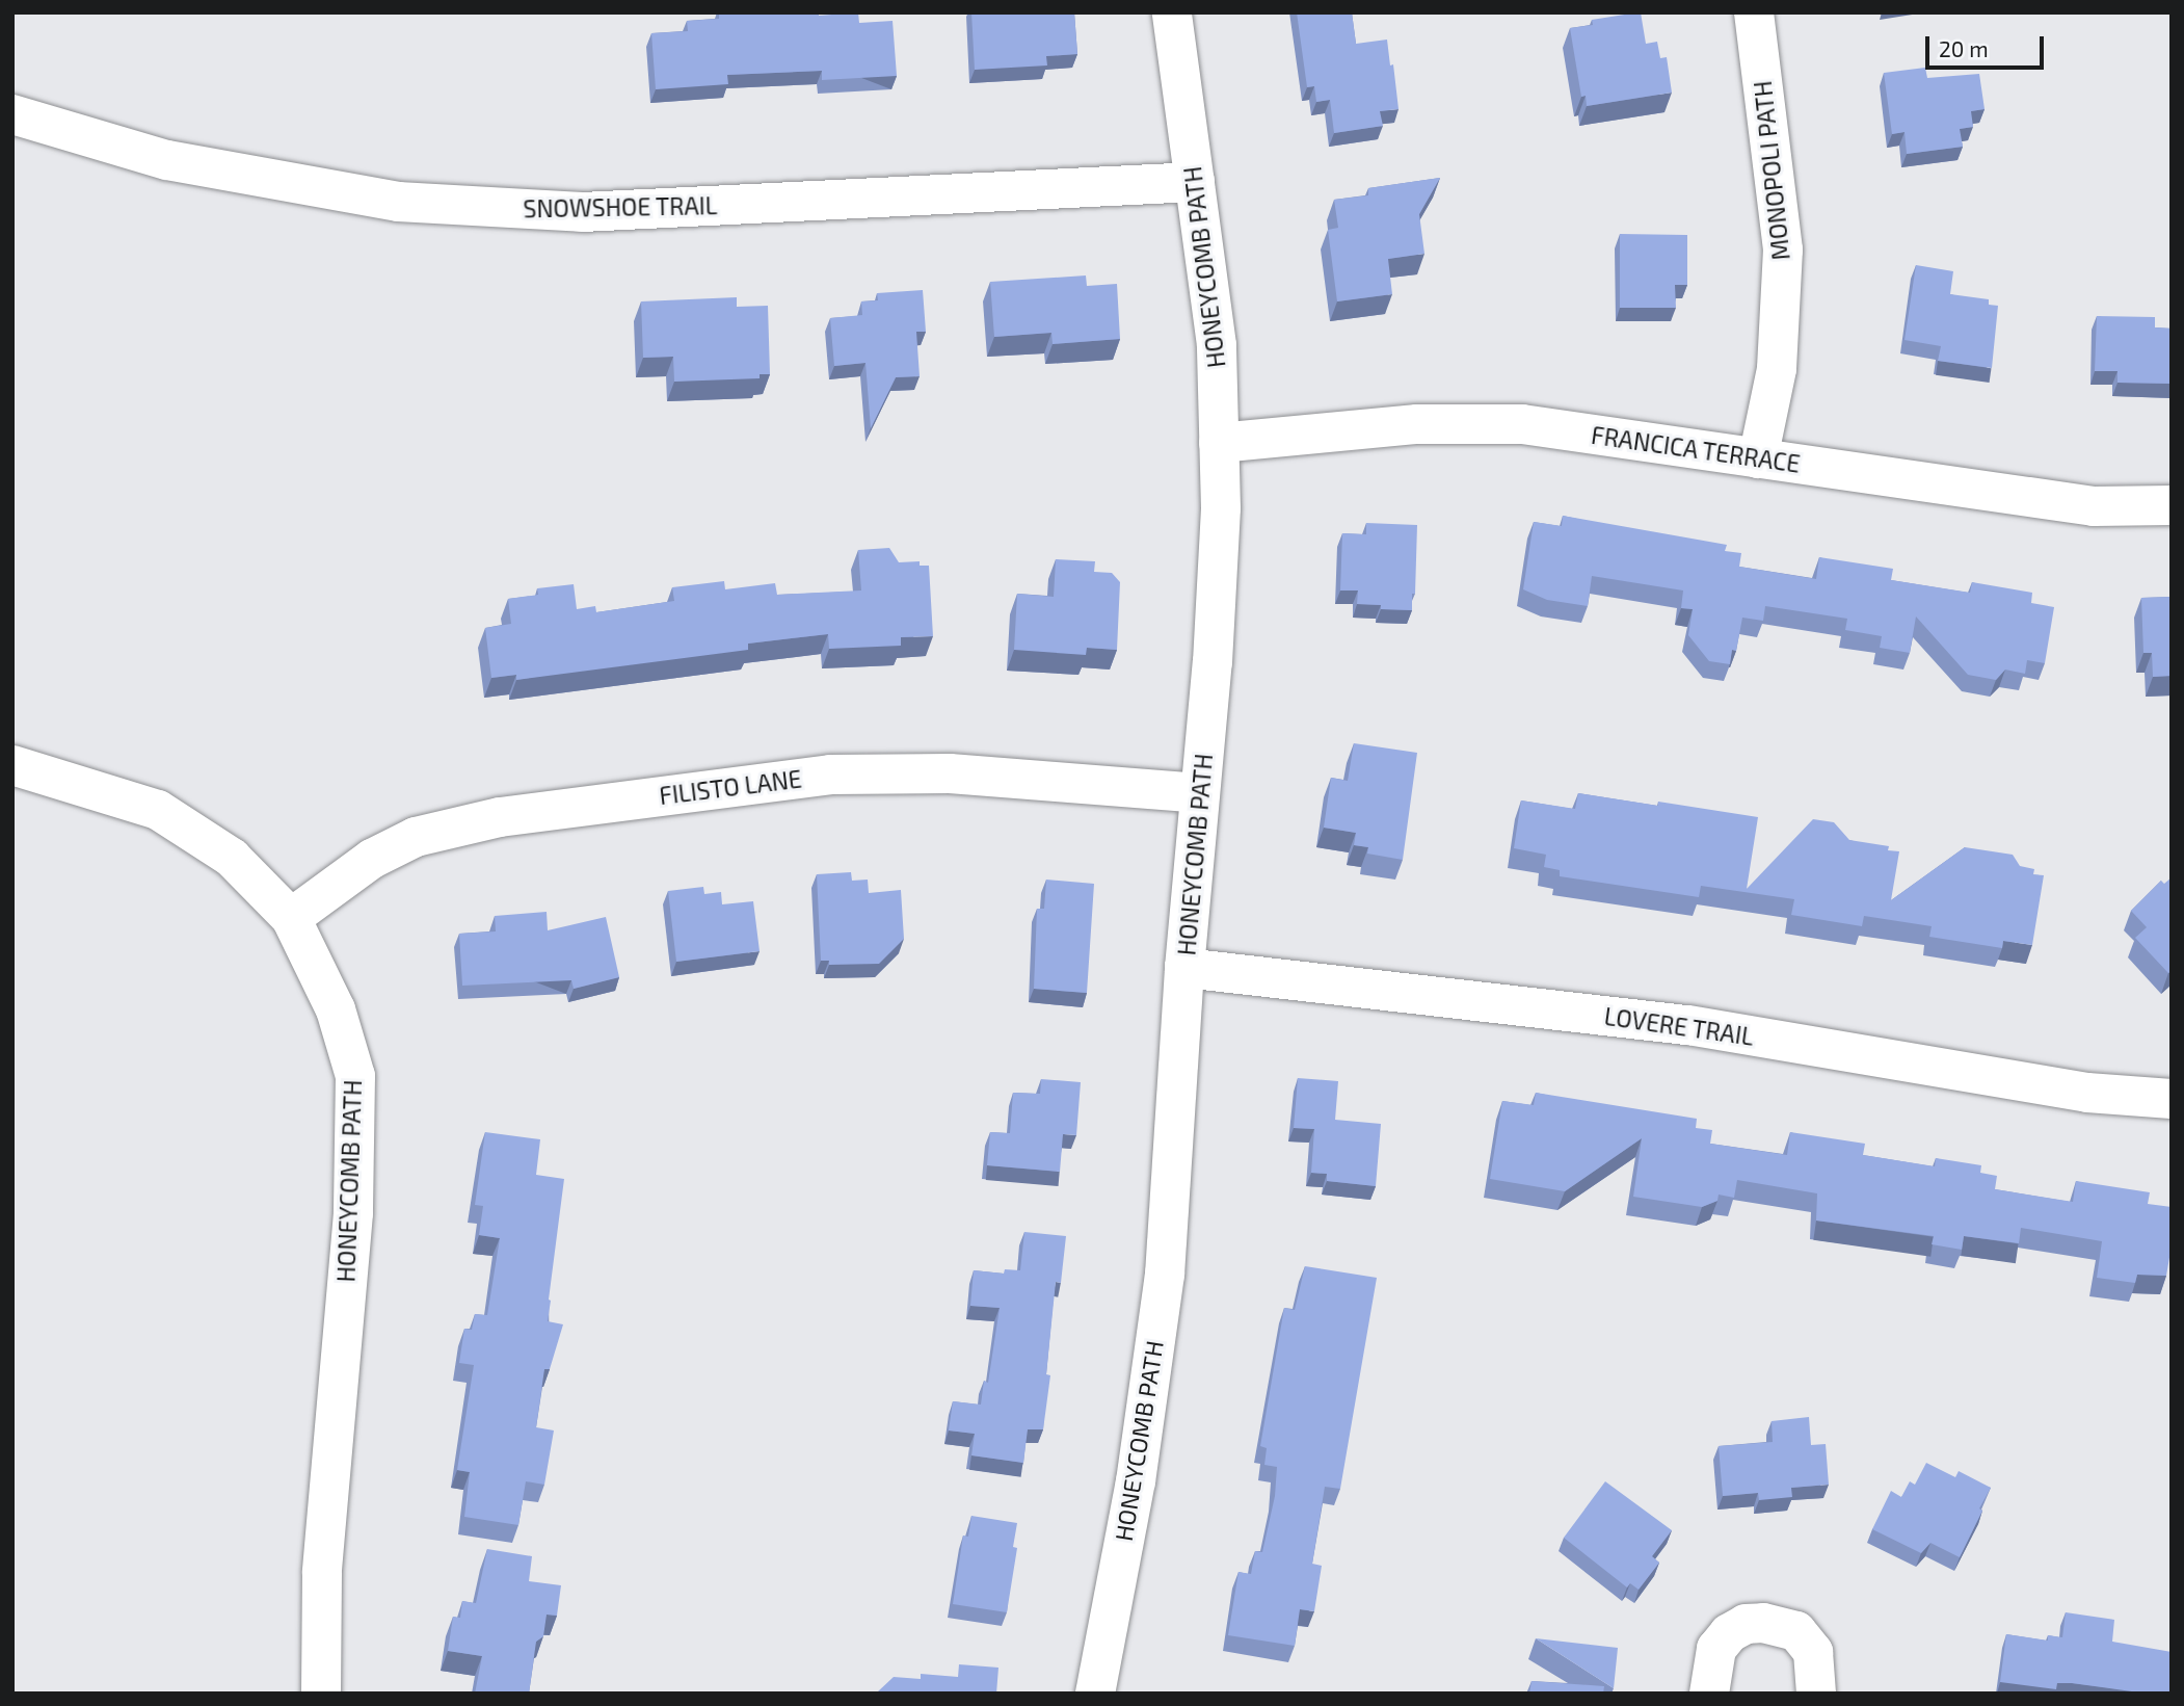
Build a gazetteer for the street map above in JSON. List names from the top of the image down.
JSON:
{
  "streets": {
    "street": [
      "MONOPOLI PATH",
      "SNOWSHOE TRAIL",
      "HONEYCOMB PATH",
      "FRANCICA TERRACE",
      "FILISTO LANE",
      "LOVERE TRAIL"
    ]
  },
  "crossings": [
    ["MONOPOLI PATH", "FRANCICA TERRACE"],
    ["SNOWSHOE TRAIL", "HONEYCOMB PATH"],
    ["HONEYCOMB PATH", "FRANCICA TERRACE"],
    ["HONEYCOMB PATH", "FILISTO LANE"],
    ["HONEYCOMB PATH", "LOVERE TRAIL"]
  ],
  "scale_bar": "20 m"
}
